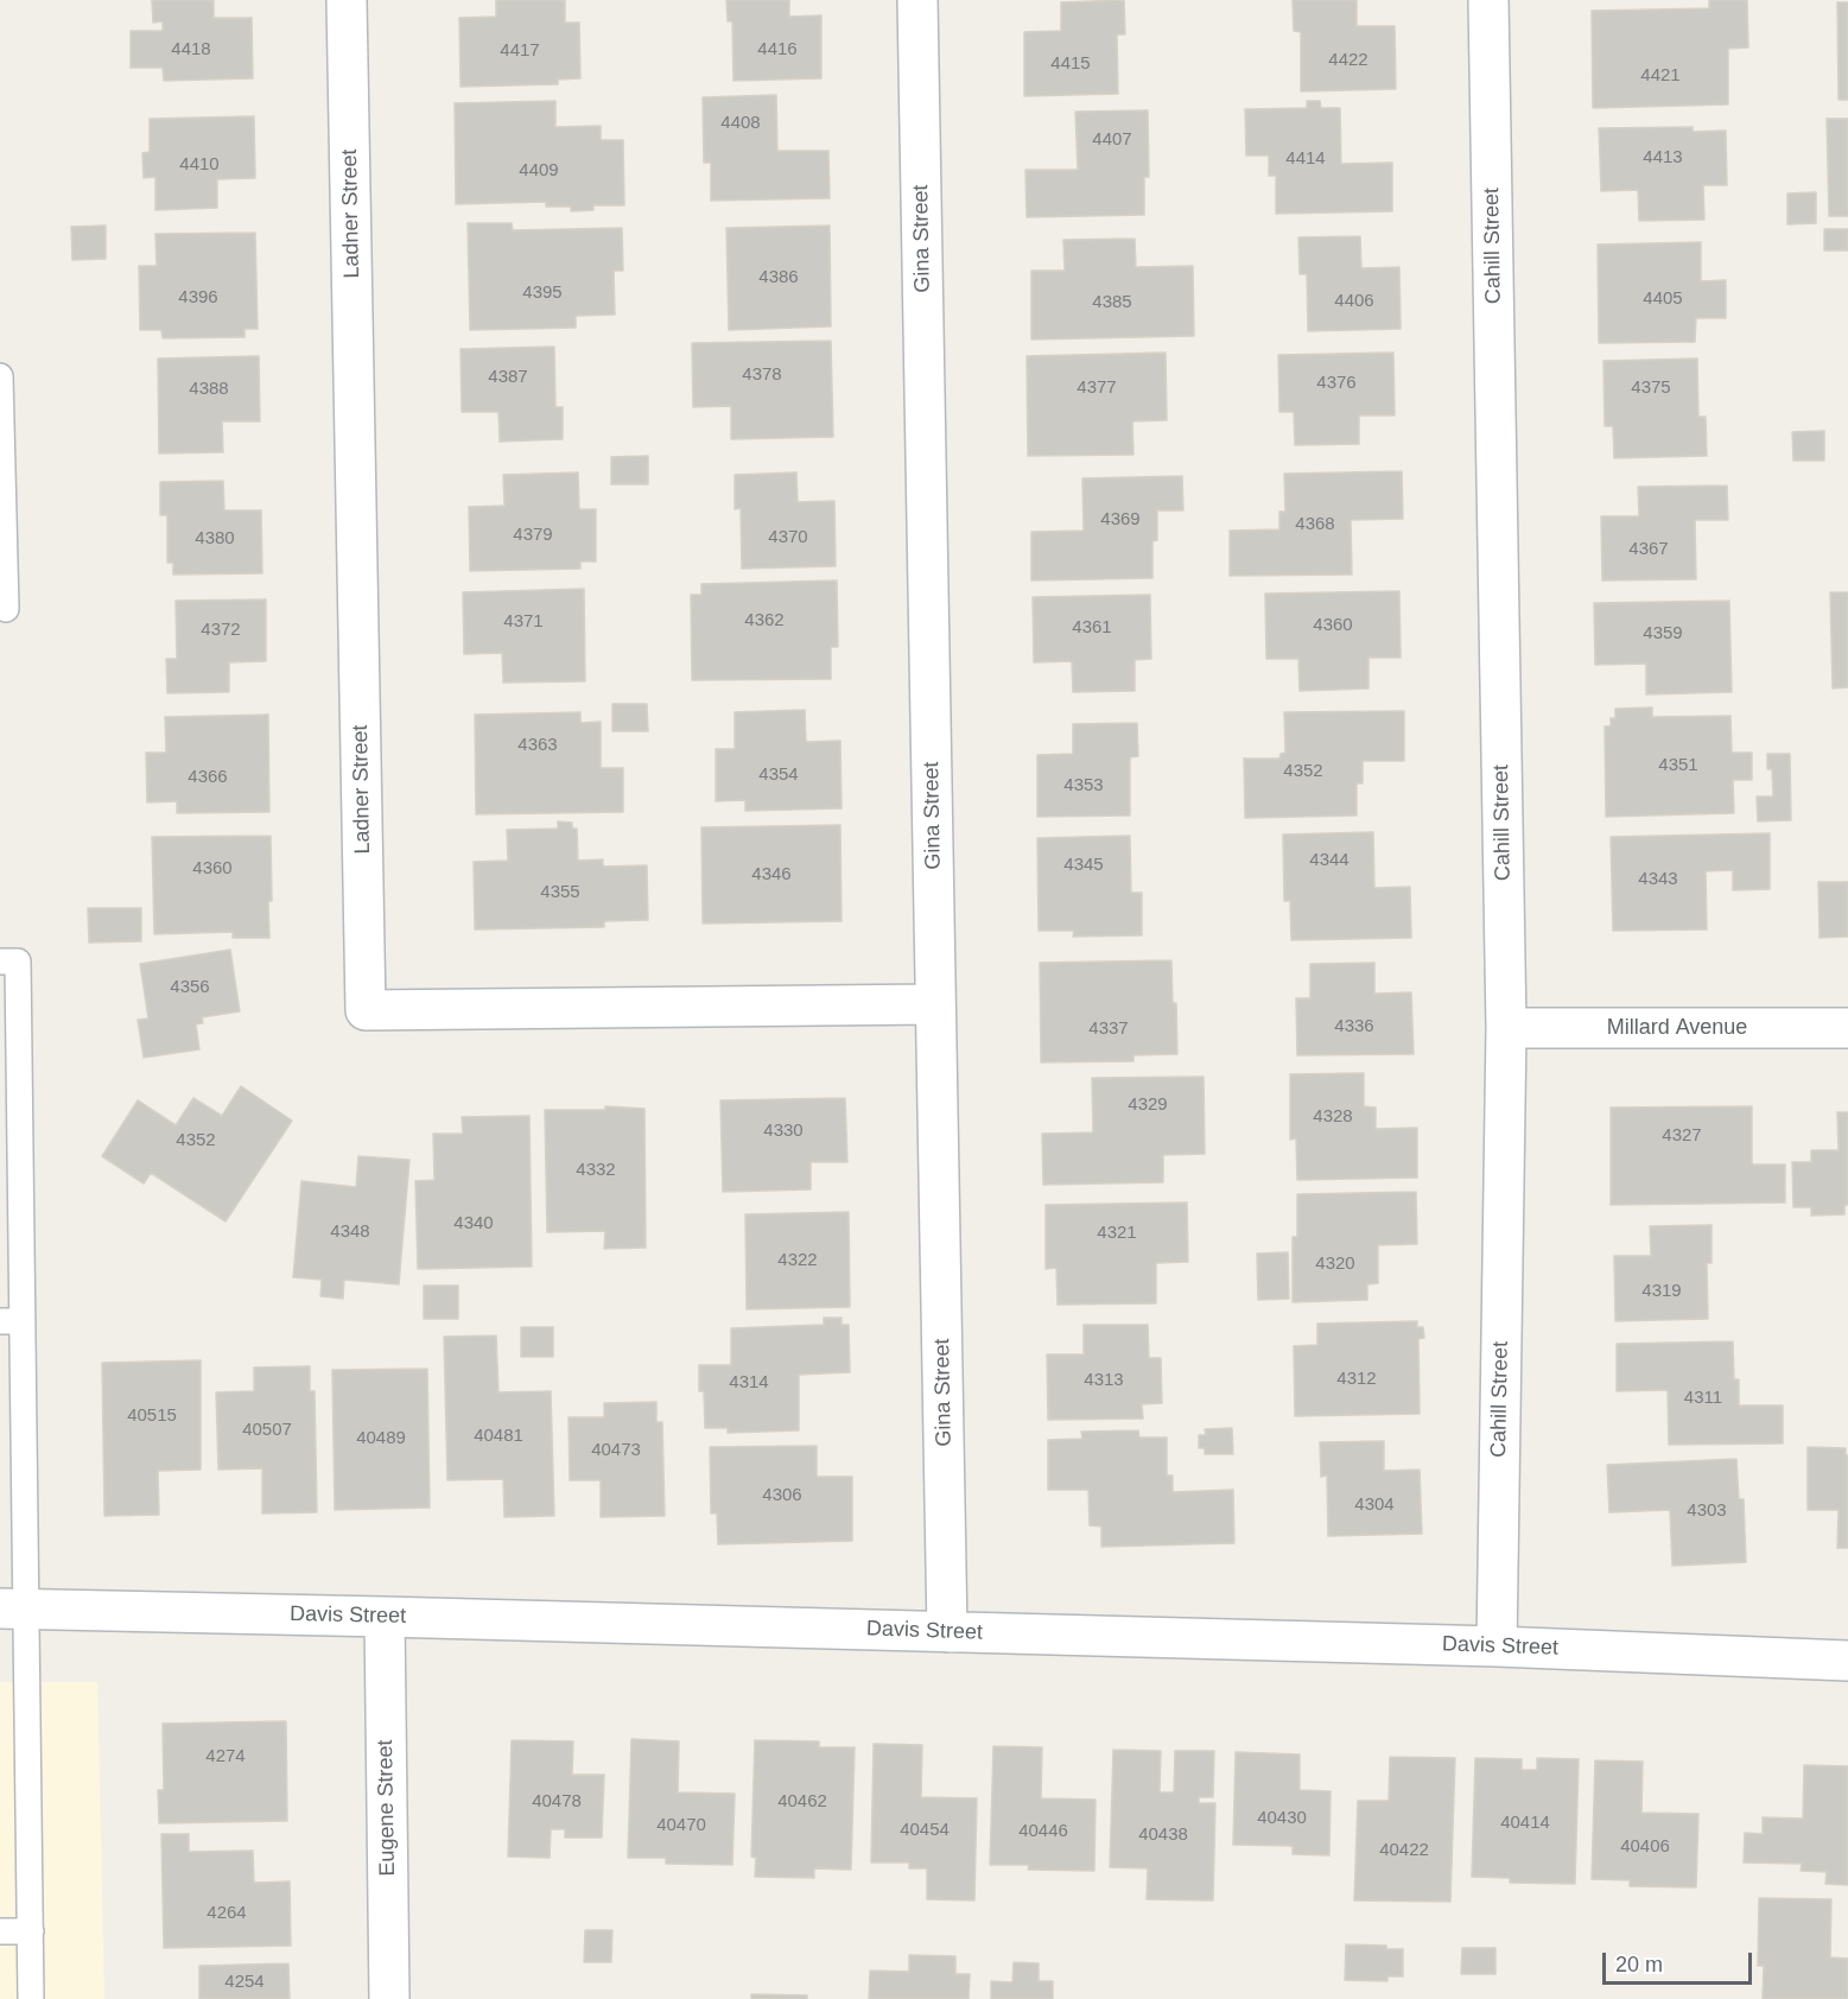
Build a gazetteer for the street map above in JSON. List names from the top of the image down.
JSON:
{
  "streets": {
    "street": [
      "Ladner Street",
      "Gina Street",
      "Cahill Street",
      "Millard Avenue",
      "Davis Street",
      "Eugene Street"
    ]
  },
  "crossings": [
    ["Ladner Street", "Gina Street"],
    ["Gina Street", "Davis Street"],
    ["Cahill Street", "Millard Avenue"],
    ["Cahill Street", "Davis Street"],
    ["Davis Street", "Eugene Street"]
  ],
  "house_numbers": [
    "4418",
    "4416",
    "4417",
    "4422",
    "4415",
    "4421",
    "4408",
    "4407",
    "4413",
    "4414",
    "4410",
    "4409",
    "4386",
    "4395",
    "4396",
    "4405",
    "4406",
    "4385",
    "4378",
    "4387",
    "4376",
    "4377",
    "4375",
    "4388",
    "4369",
    "4368",
    "4379",
    "4370",
    "4380",
    "4367",
    "4362",
    "4371",
    "4360",
    "4361",
    "4372",
    "4359",
    "4363",
    "4351",
    "4352",
    "4354",
    "4366",
    "4353",
    "4344",
    "4345",
    "4360",
    "4346",
    "4343",
    "4355",
    "4356",
    "4336",
    "4337",
    "4329",
    "4328",
    "4330",
    "4327",
    "4352",
    "4332",
    "4340",
    "4348",
    "4321",
    "4322",
    "4320",
    "4319",
    "4312",
    "4313",
    "4314",
    "4311",
    "40515",
    "40507",
    "40481",
    "40489",
    "40473",
    "4306",
    "4304",
    "4303",
    "4274",
    "40478",
    "40462",
    "40430",
    "40414",
    "40470",
    "40454",
    "40446",
    "40438",
    "40406",
    "40422",
    "4264",
    "4254"
  ],
  "scale_bar": "20 m"
}
